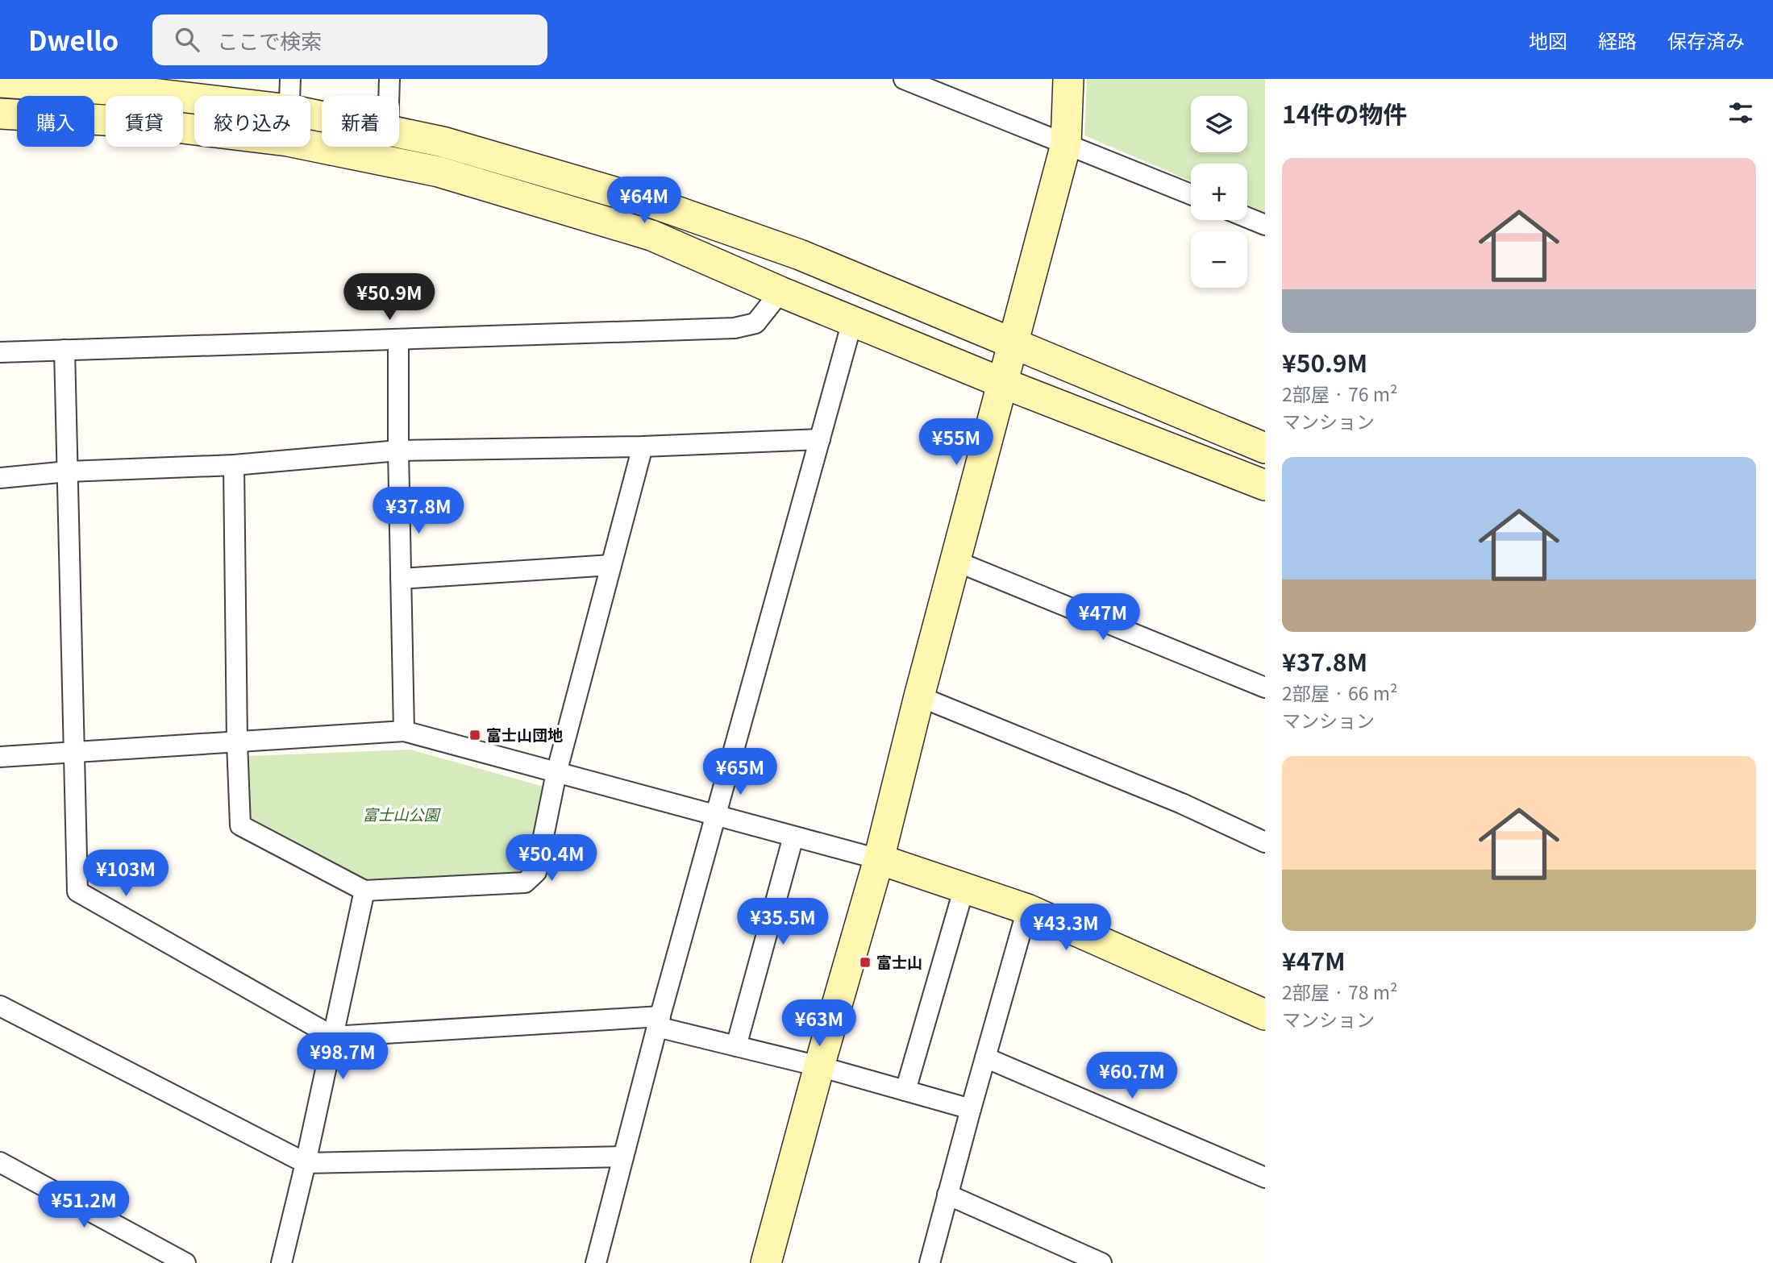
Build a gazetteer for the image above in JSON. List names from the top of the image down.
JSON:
{
  "parks": ["富士山公園"],
  "places": {
    "transit": ["富士山団地", "富士山"]
  },
  "page": {
    "header": "Dwello",
    "search": "ここで検索",
    "nav": ["地図", "経路", "保存済み"],
    "heading": "14件の物件",
    "map_buttons": ["+", "−"],
    "chip": [
      "購入",
      "賃貸",
      "絞り込み",
      "新着"
    ],
    "list": [
      {
        "name": "¥50.9M",
        "note": "2部屋 · 76 m² · マンション"
      },
      {
        "name": "¥37.8M",
        "note": "2部屋 · 66 m² · マンション"
      },
      {
        "name": "¥47M",
        "note": "2部屋 · 78 m² · マンション"
      }
    ],
    "price": [
      "¥64M",
      "¥50.9M",
      "¥55M",
      "¥37.8M",
      "¥47M",
      "¥65M",
      "¥50.4M",
      "¥103M",
      "¥35.5M",
      "¥43.3M",
      "¥63M",
      "¥98.7M",
      "¥60.7M",
      "¥51.2M"
    ]
  }
}
